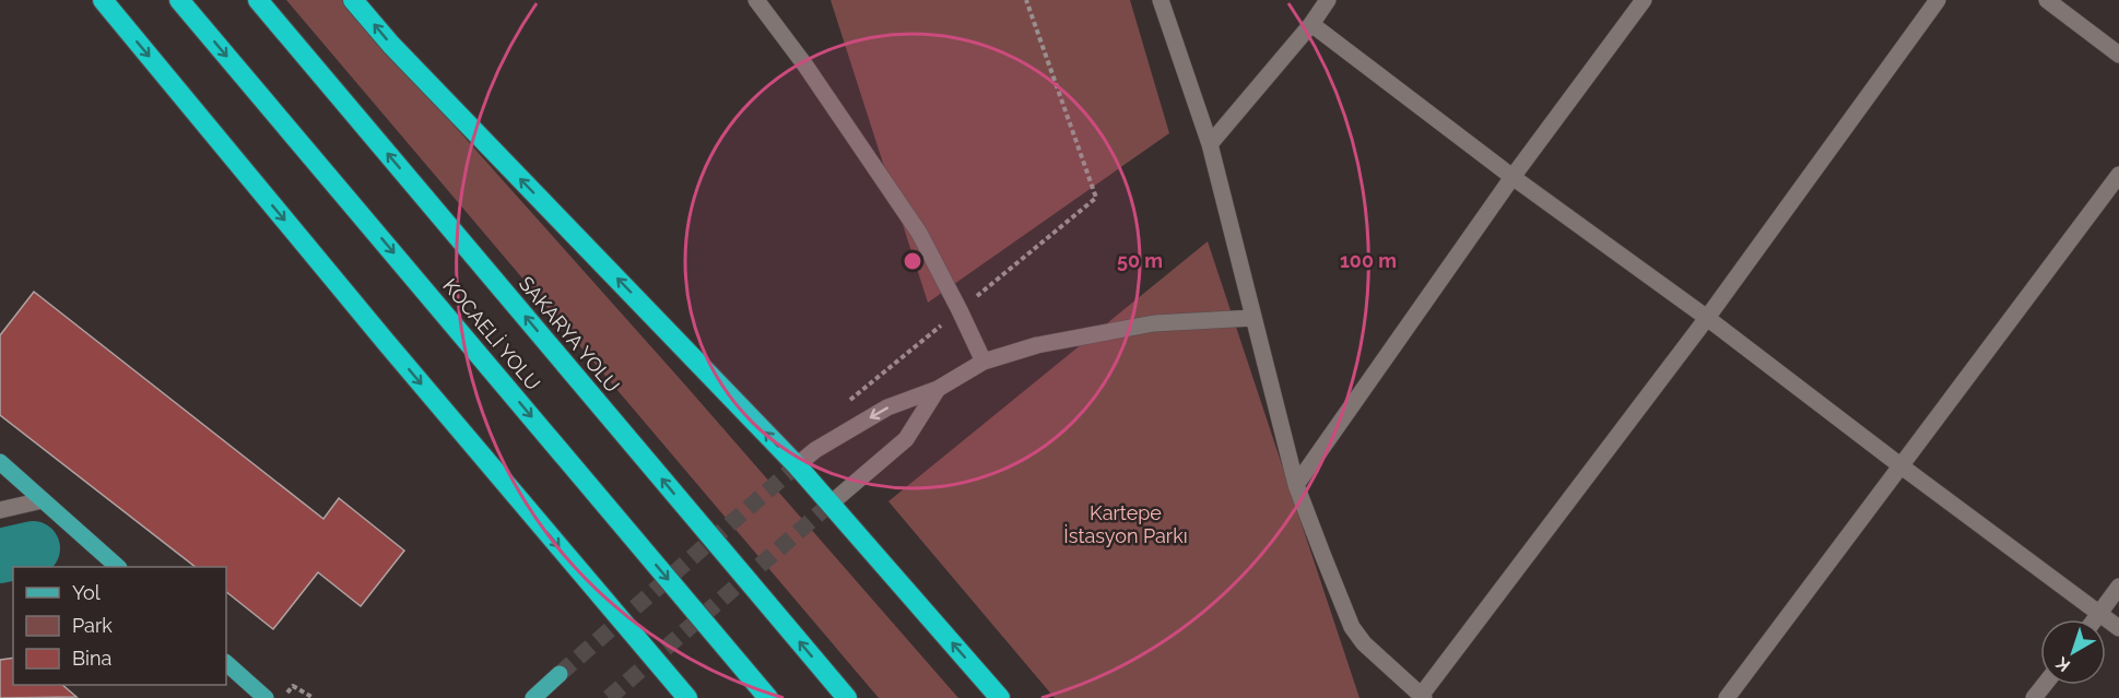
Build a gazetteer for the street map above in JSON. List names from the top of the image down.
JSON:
{
  "streets": {
    "highway": ["KOCAELİ YOLU", "SAKARYA YOLU"]
  },
  "parks": ["Kartepe İstasyon Parkı"],
  "legend": ["Yol", "Park", "Bina"],
  "north": "bottom left",
  "rings": ["50 m", "100 m"]
}
